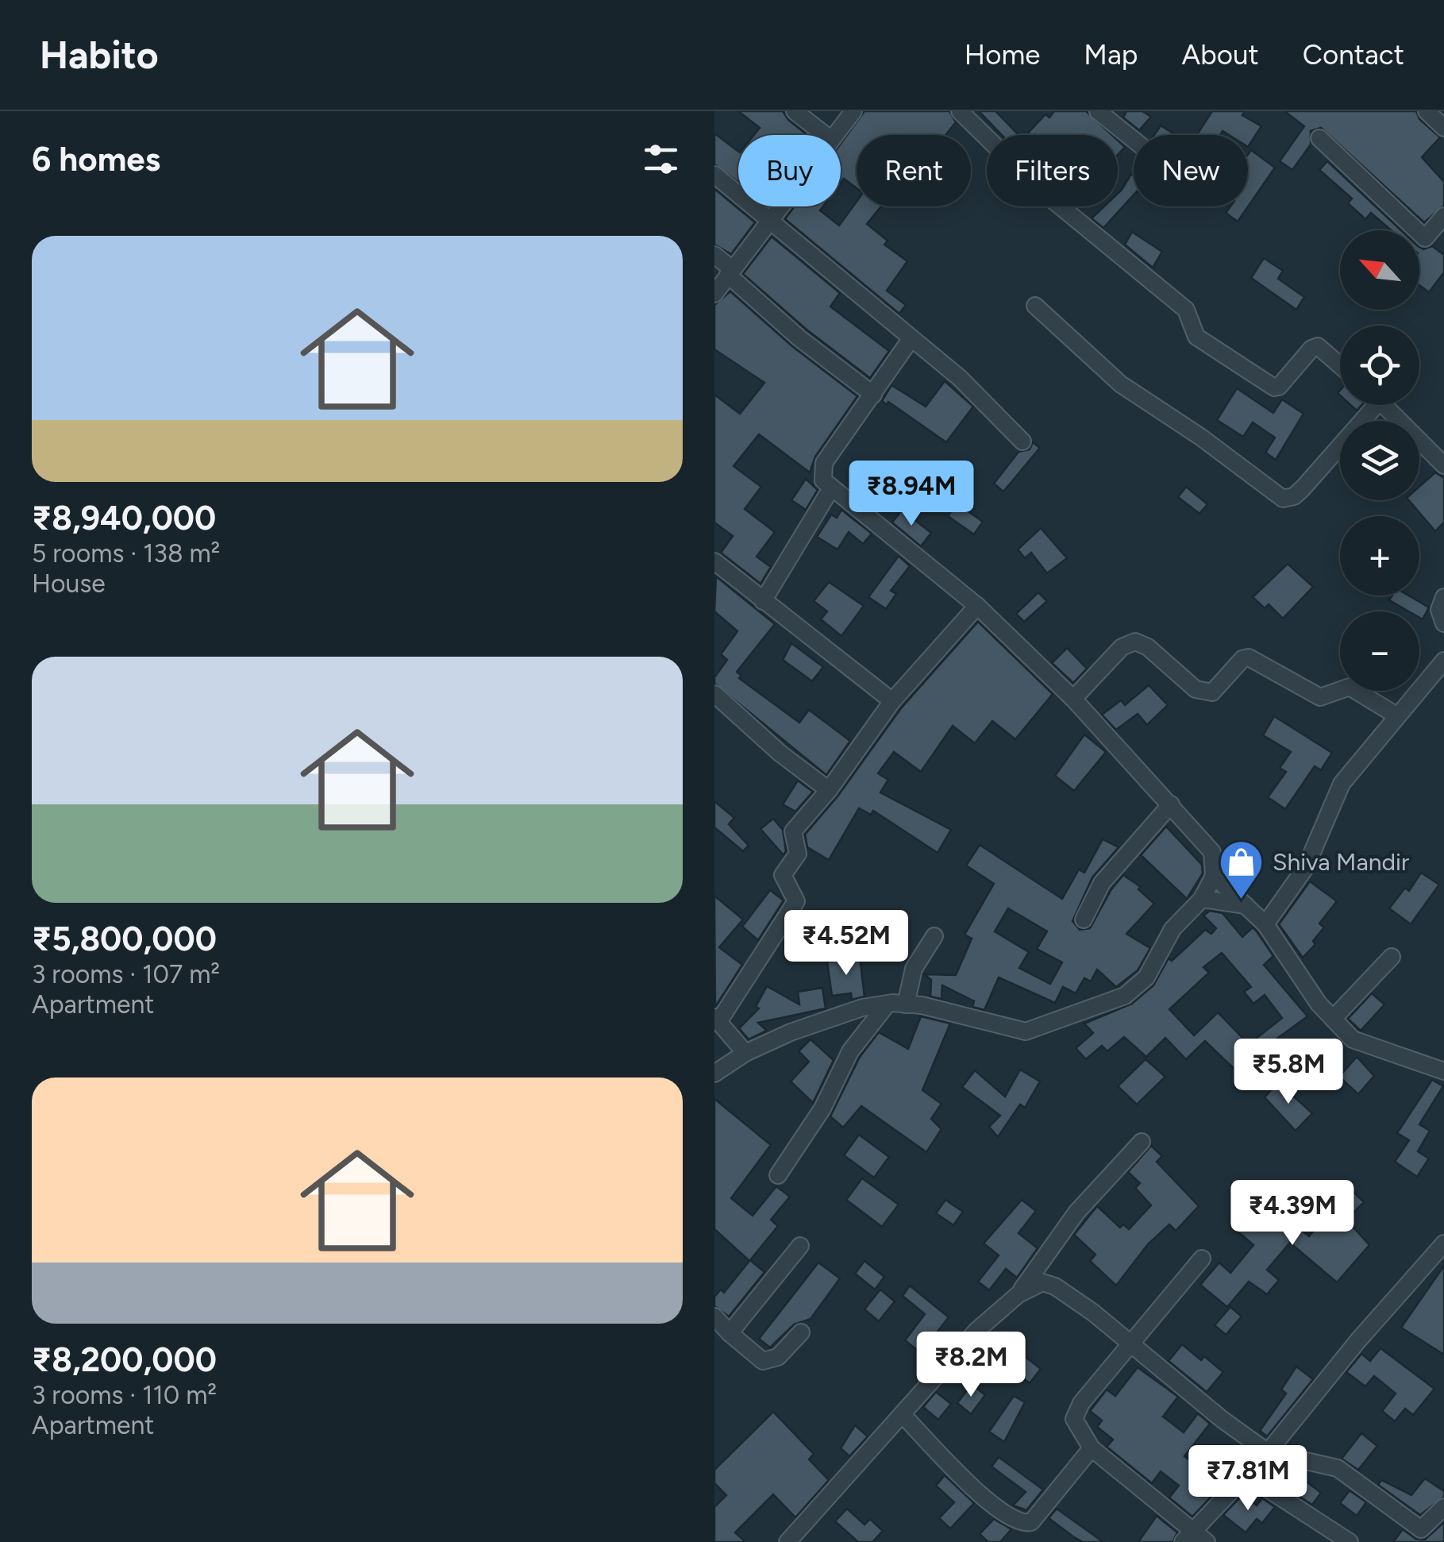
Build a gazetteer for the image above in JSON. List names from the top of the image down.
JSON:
{
  "places": {
    "shop": ["Shiva Mandir"]
  },
  "north": "top left",
  "page": {
    "header": "Habito",
    "nav": [
      "Home",
      "Map",
      "About",
      "Contact"
    ],
    "heading": "6 homes",
    "chip": [
      "Buy",
      "Rent",
      "Filters",
      "New"
    ],
    "list": [
      {
        "name": "₹8,940,000",
        "note": "5 rooms · 138 m² · House"
      },
      {
        "name": "₹5,800,000",
        "note": "3 rooms · 107 m² · Apartment"
      },
      {
        "name": "₹8,200,000",
        "note": "3 rooms · 110 m² · Apartment"
      }
    ],
    "map_buttons": ["+", "−"],
    "price": [
      "₹8.94M",
      "₹4.52M",
      "₹5.8M",
      "₹4.39M",
      "₹8.2M",
      "₹7.81M"
    ]
  }
}
